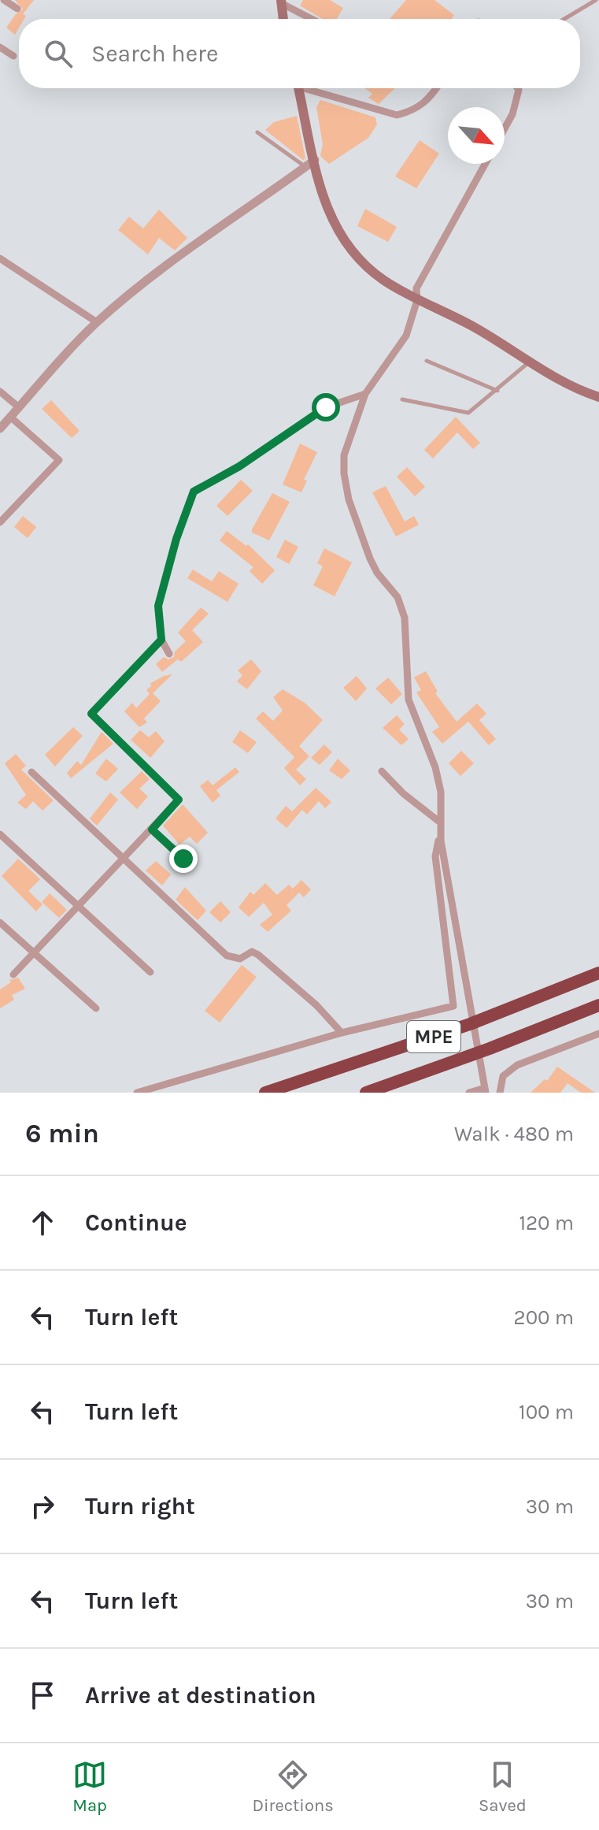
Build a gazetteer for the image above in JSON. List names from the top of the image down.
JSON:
{
  "streets": {
    "highway": ["MPE"]
  },
  "north": "bottom right",
  "page": {
    "search": "Search here",
    "heading": ["6 min", "Walk · 480 m"],
    "list": [
      ["Continue", "120 m"],
      ["Turn left", "200 m"],
      ["Turn left", "100 m"],
      ["Turn right", "30 m"],
      ["Turn left", "30 m"],
      "Arrive at destination"
    ],
    "nav": ["Map", "Directions", "Saved"]
  }
}
